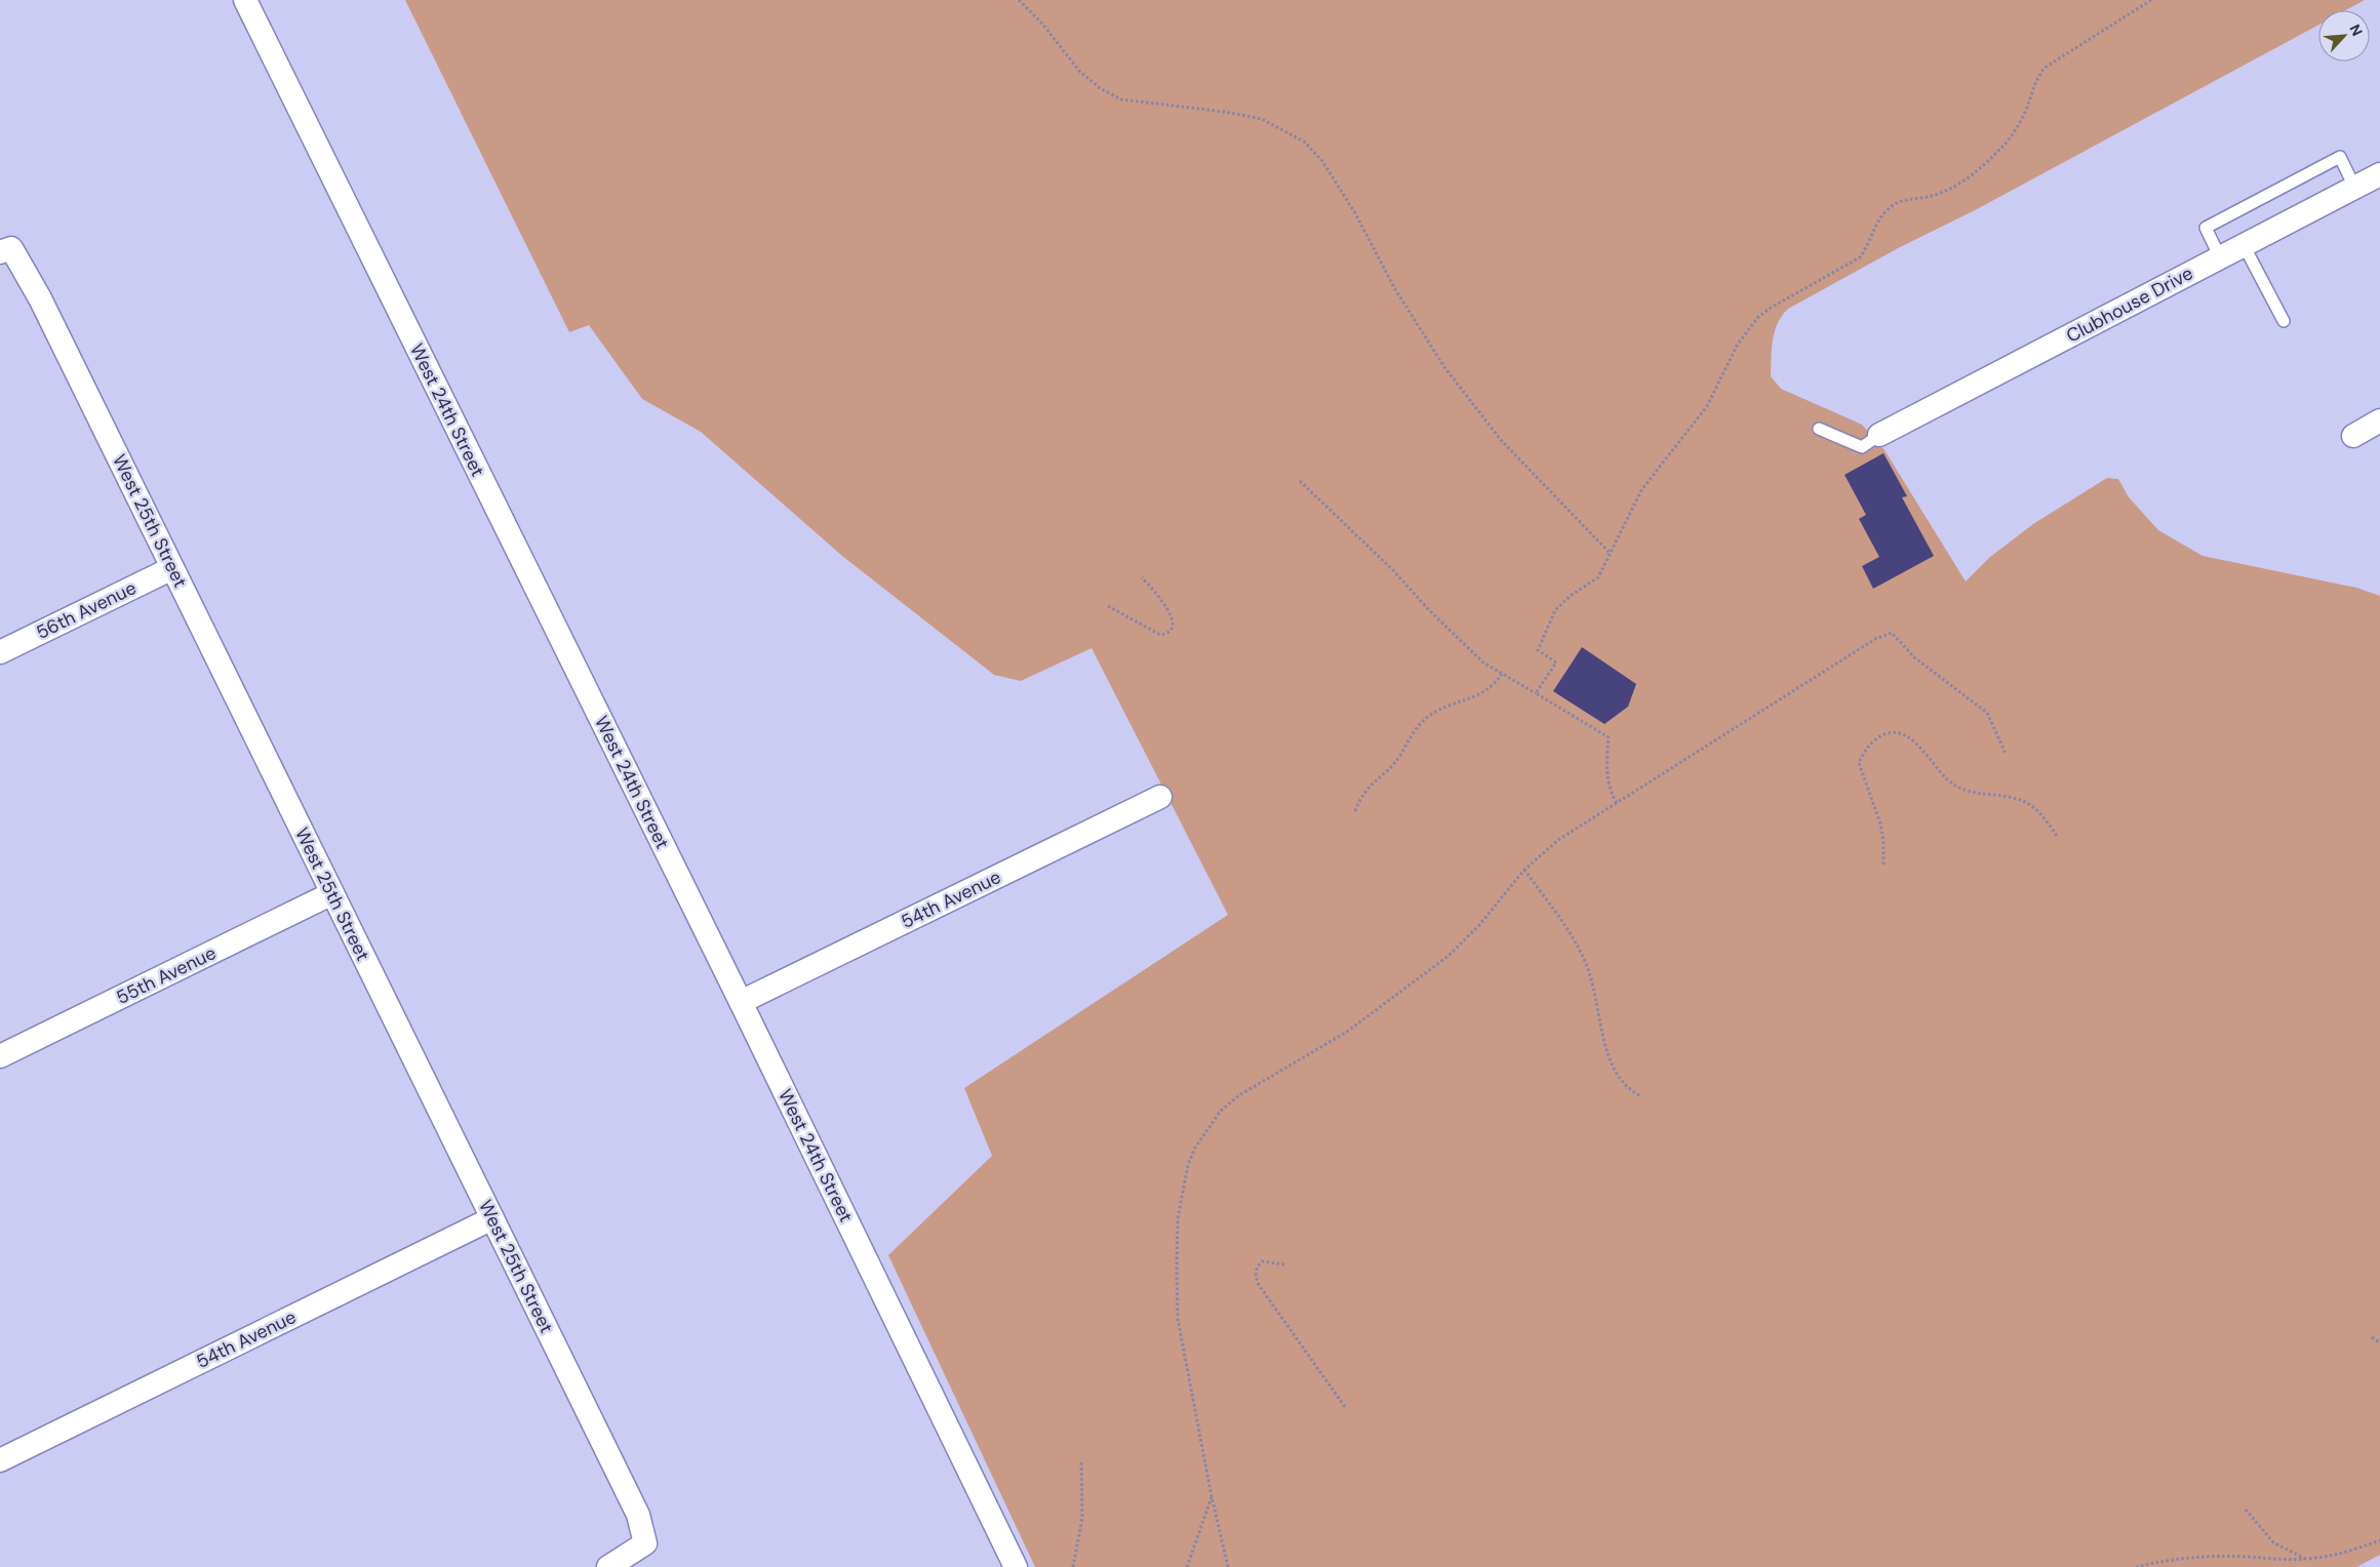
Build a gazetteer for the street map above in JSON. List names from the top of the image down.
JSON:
{
  "streets": {
    "street": [
      "Clubhouse Drive",
      "West 24th Street",
      "West 25th Street",
      "56th Avenue",
      "54th Avenue",
      "55th Avenue"
    ]
  },
  "crossings": [
    ["West 24th Street", "54th Avenue"],
    ["West 25th Street", "56th Avenue"],
    ["West 25th Street", "54th Avenue"],
    ["West 25th Street", "55th Avenue"]
  ],
  "north": "top right"
}
